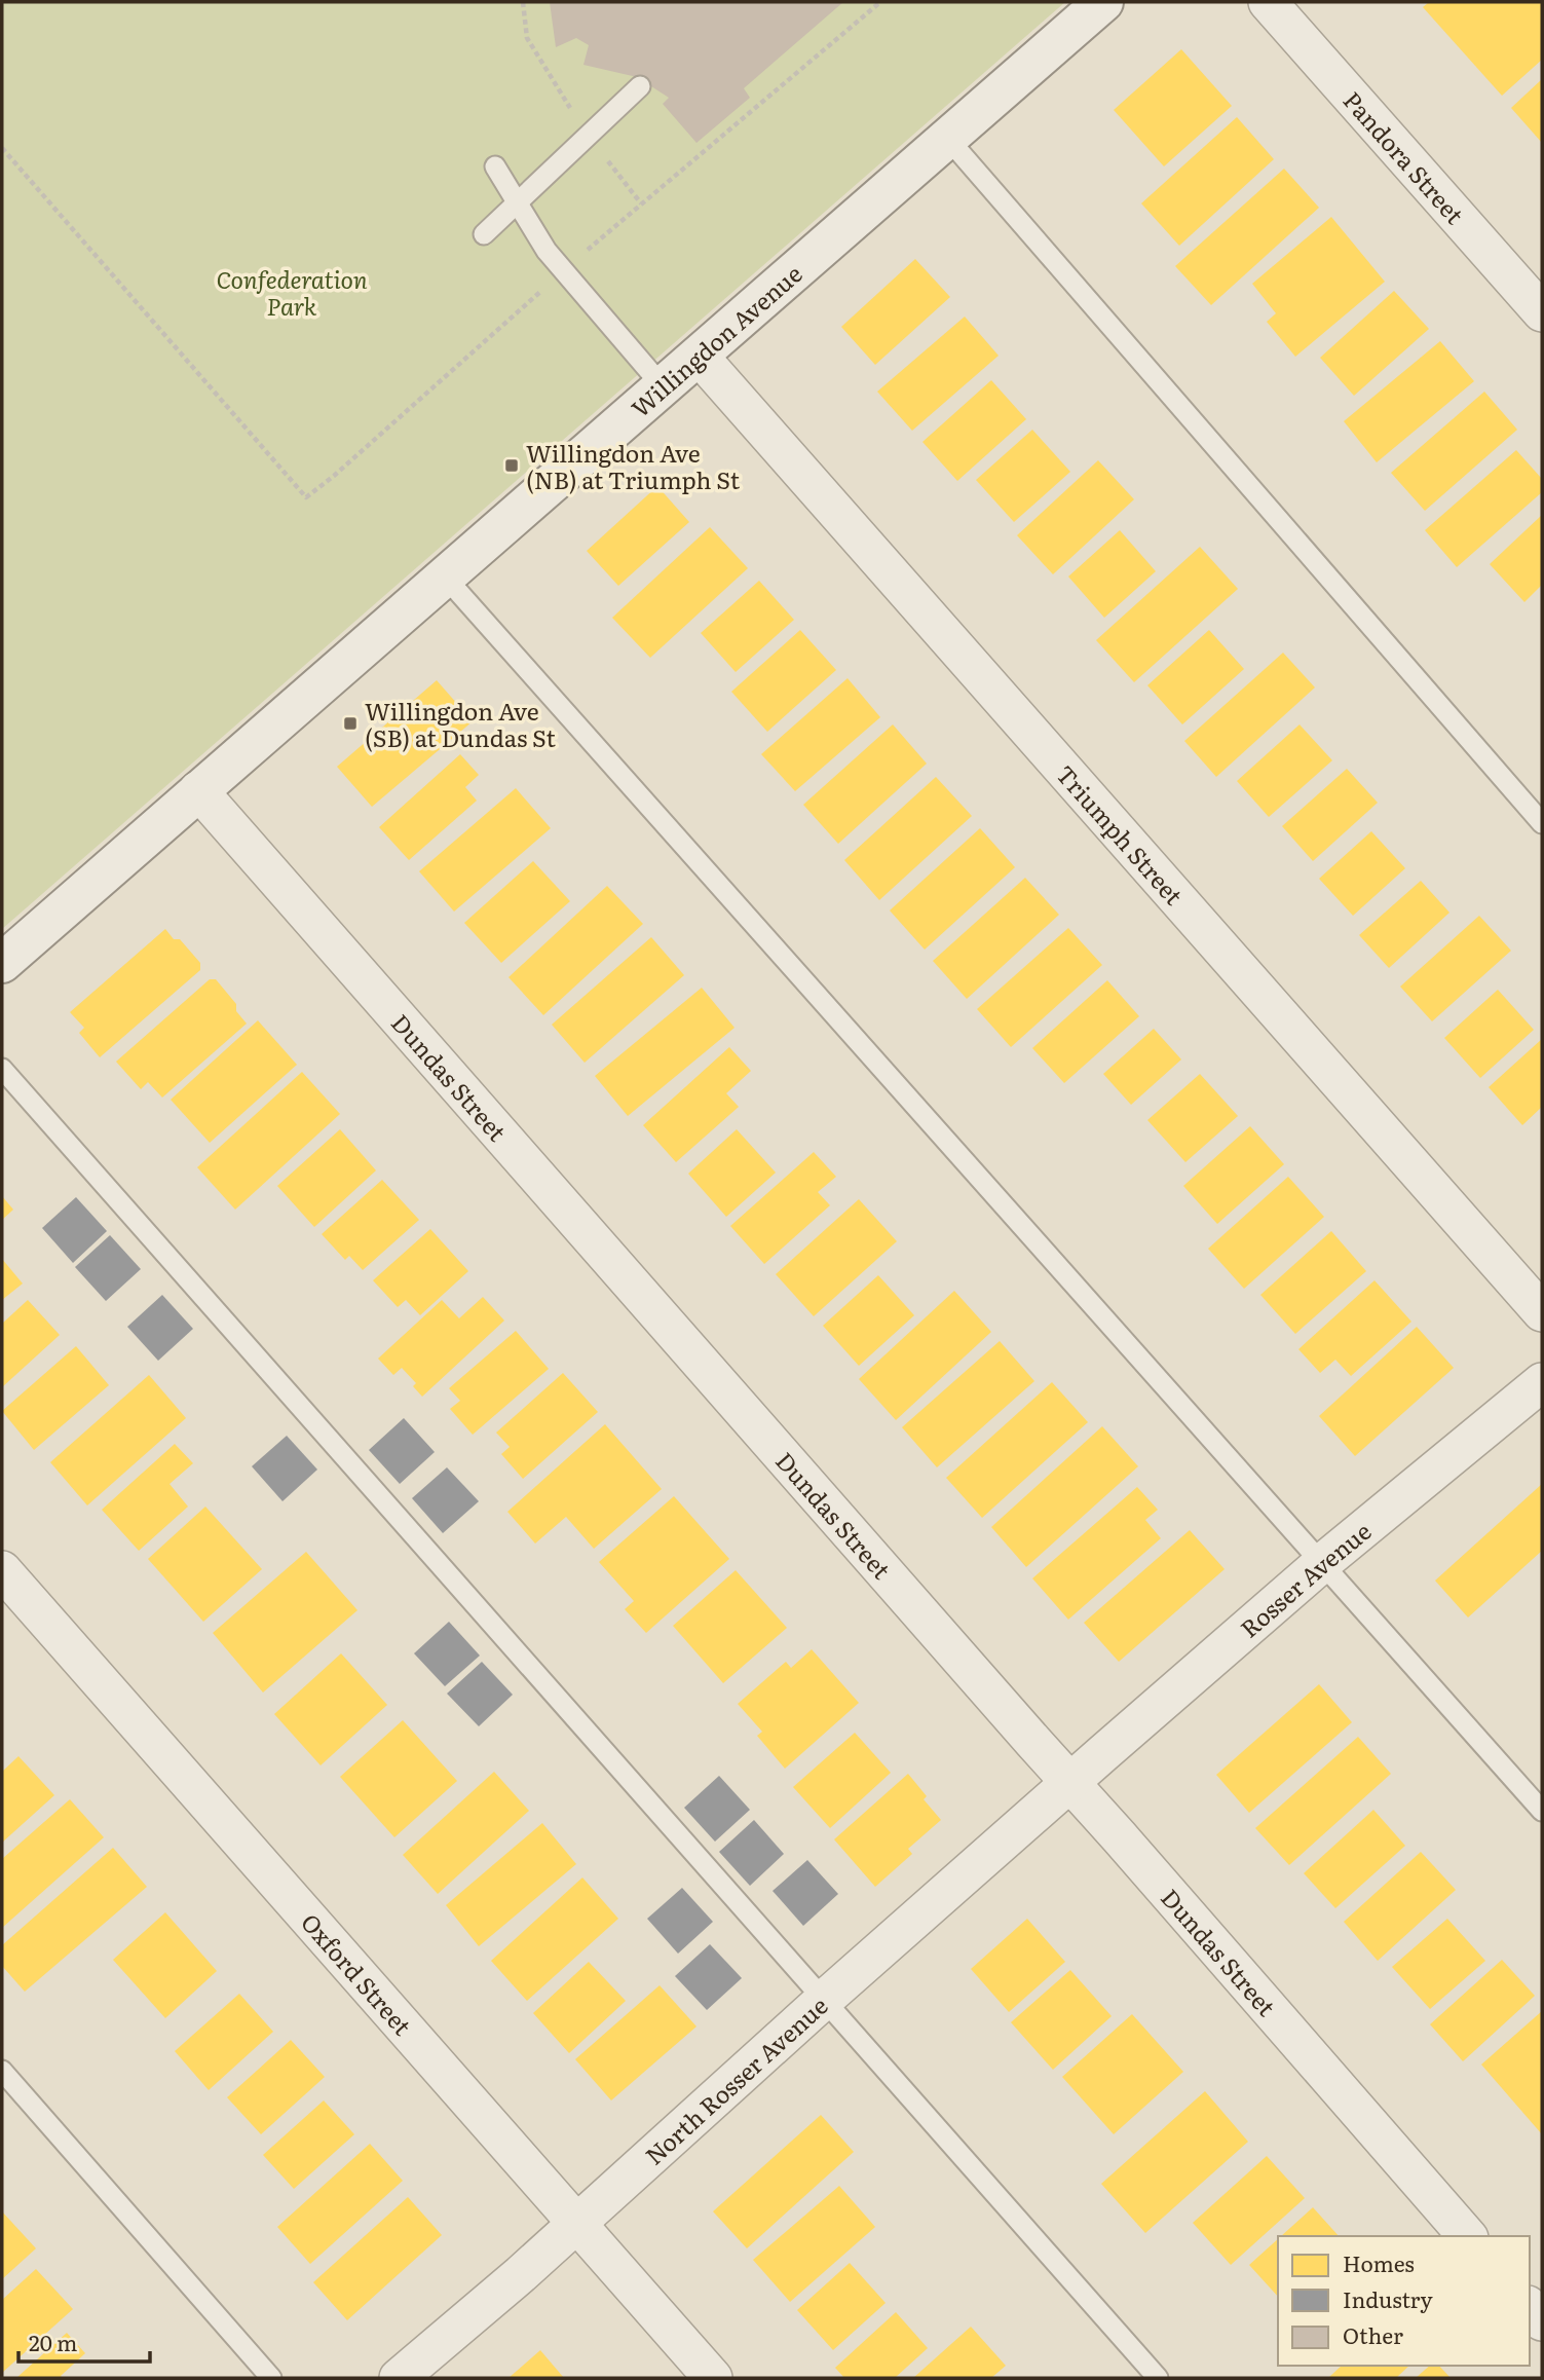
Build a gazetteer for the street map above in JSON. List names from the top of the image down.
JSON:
{
  "streets": {
    "street": [
      "Pandora Street",
      "Willingdon Avenue",
      "Triumph Street",
      "Dundas Street",
      "Rosser Avenue",
      "Oxford Street",
      "North Rosser Avenue"
    ]
  },
  "crossings": [
    ["Willingdon Avenue", "Triumph Street"],
    ["Willingdon Avenue", "Dundas Street"],
    ["Dundas Street", "Rosser Avenue"],
    ["Dundas Street", "North Rosser Avenue"],
    ["Rosser Avenue", "North Rosser Avenue"],
    ["Oxford Street", "North Rosser Avenue"]
  ],
  "parks": ["Confederation Park"],
  "places": {
    "transit": ["Willingdon Ave (NB) at Triumph St", "Willingdon Ave (SB) at Dundas St"]
  },
  "legend": ["Homes", "Industry", "Other"],
  "scale_bar": "20 m"
}
